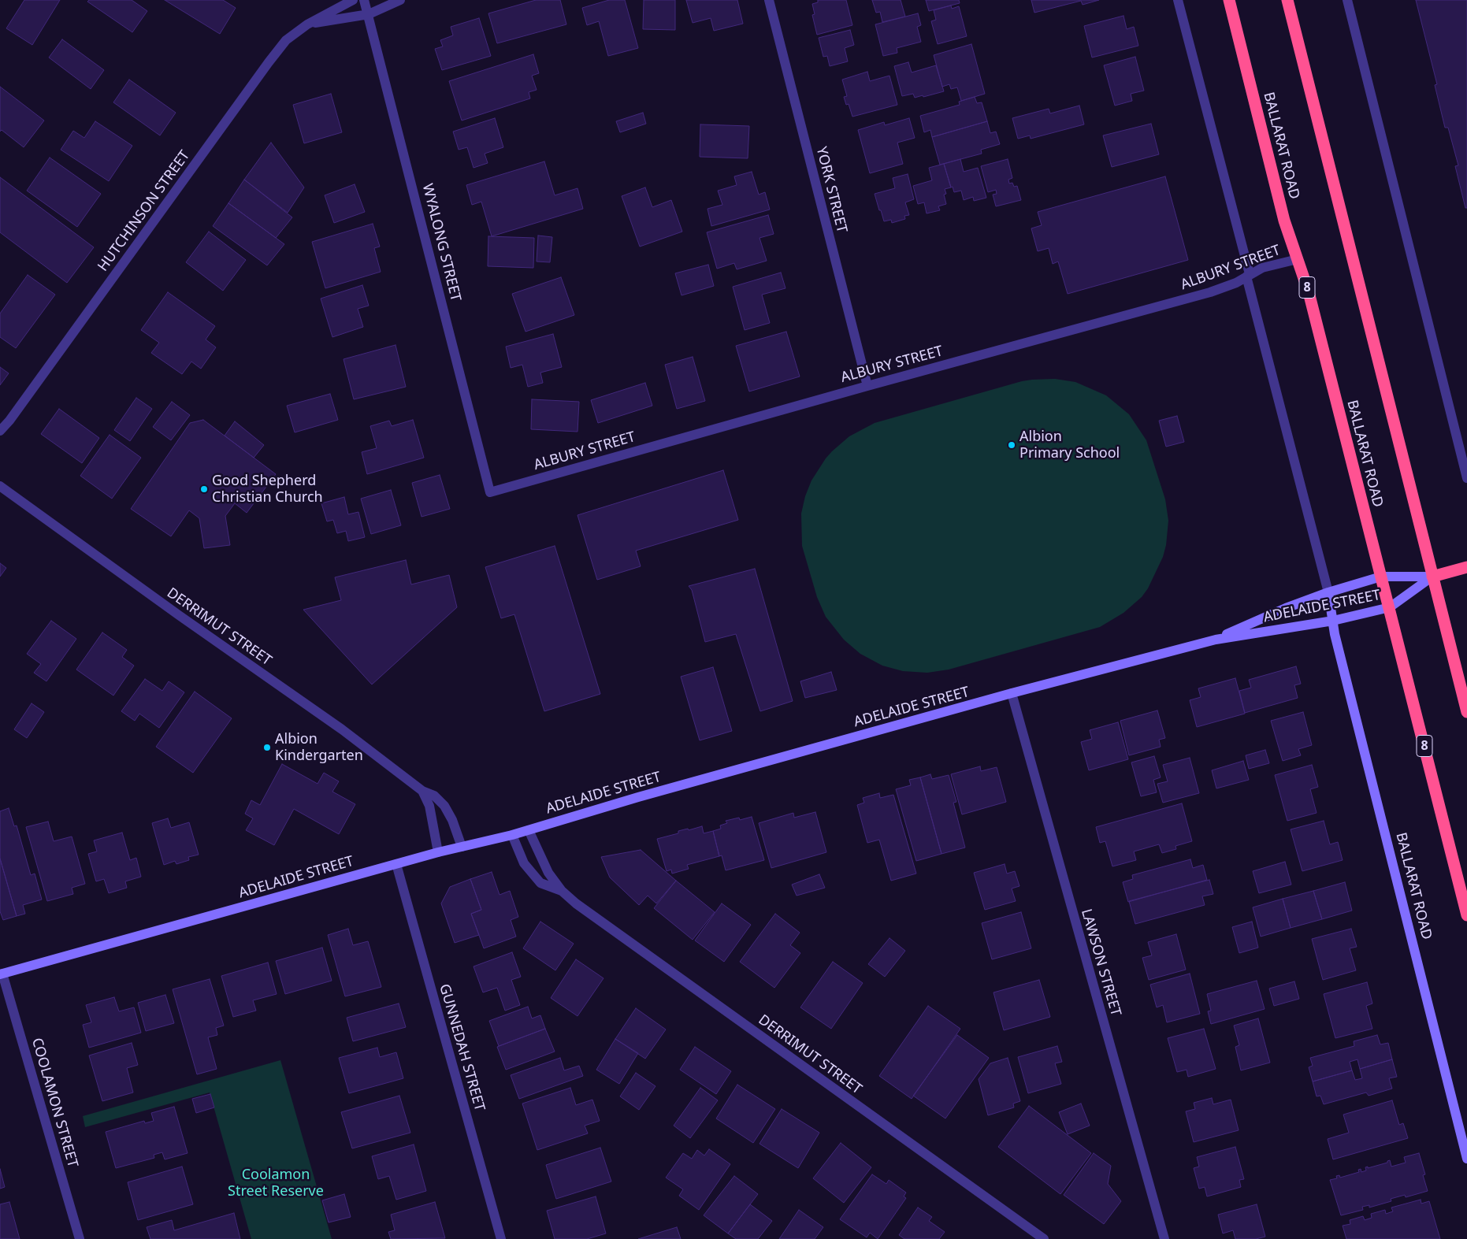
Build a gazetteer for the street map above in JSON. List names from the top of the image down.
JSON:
{
  "streets": {
    "highway": ["BALLARAT ROAD", "8"],
    "street": [
      "YORK STREET",
      "HUTCHINSON STREET",
      "WYALONG STREET",
      "ALBURY STREET",
      "ADELAIDE STREET",
      "DERRIMUT STREET",
      "LAWSON STREET",
      "GUNNEDAH STREET",
      "COOLAMON STREET"
    ]
  },
  "crossings": [
    ["BALLARAT ROAD", "ALBURY STREET"],
    ["BALLARAT ROAD", "ADELAIDE STREET"],
    ["YORK STREET", "ALBURY STREET"],
    ["HUTCHINSON STREET", "WYALONG STREET"],
    ["WYALONG STREET", "ALBURY STREET"],
    ["ADELAIDE STREET", "DERRIMUT STREET"],
    ["ADELAIDE STREET", "LAWSON STREET"],
    ["ADELAIDE STREET", "GUNNEDAH STREET"],
    ["ADELAIDE STREET", "COOLAMON STREET"]
  ],
  "parks": ["Coolamon Street Reserve"],
  "places": ["Albion Primary School", "Good Shepherd Christian Church", "Albion Kindergarten"]
}
